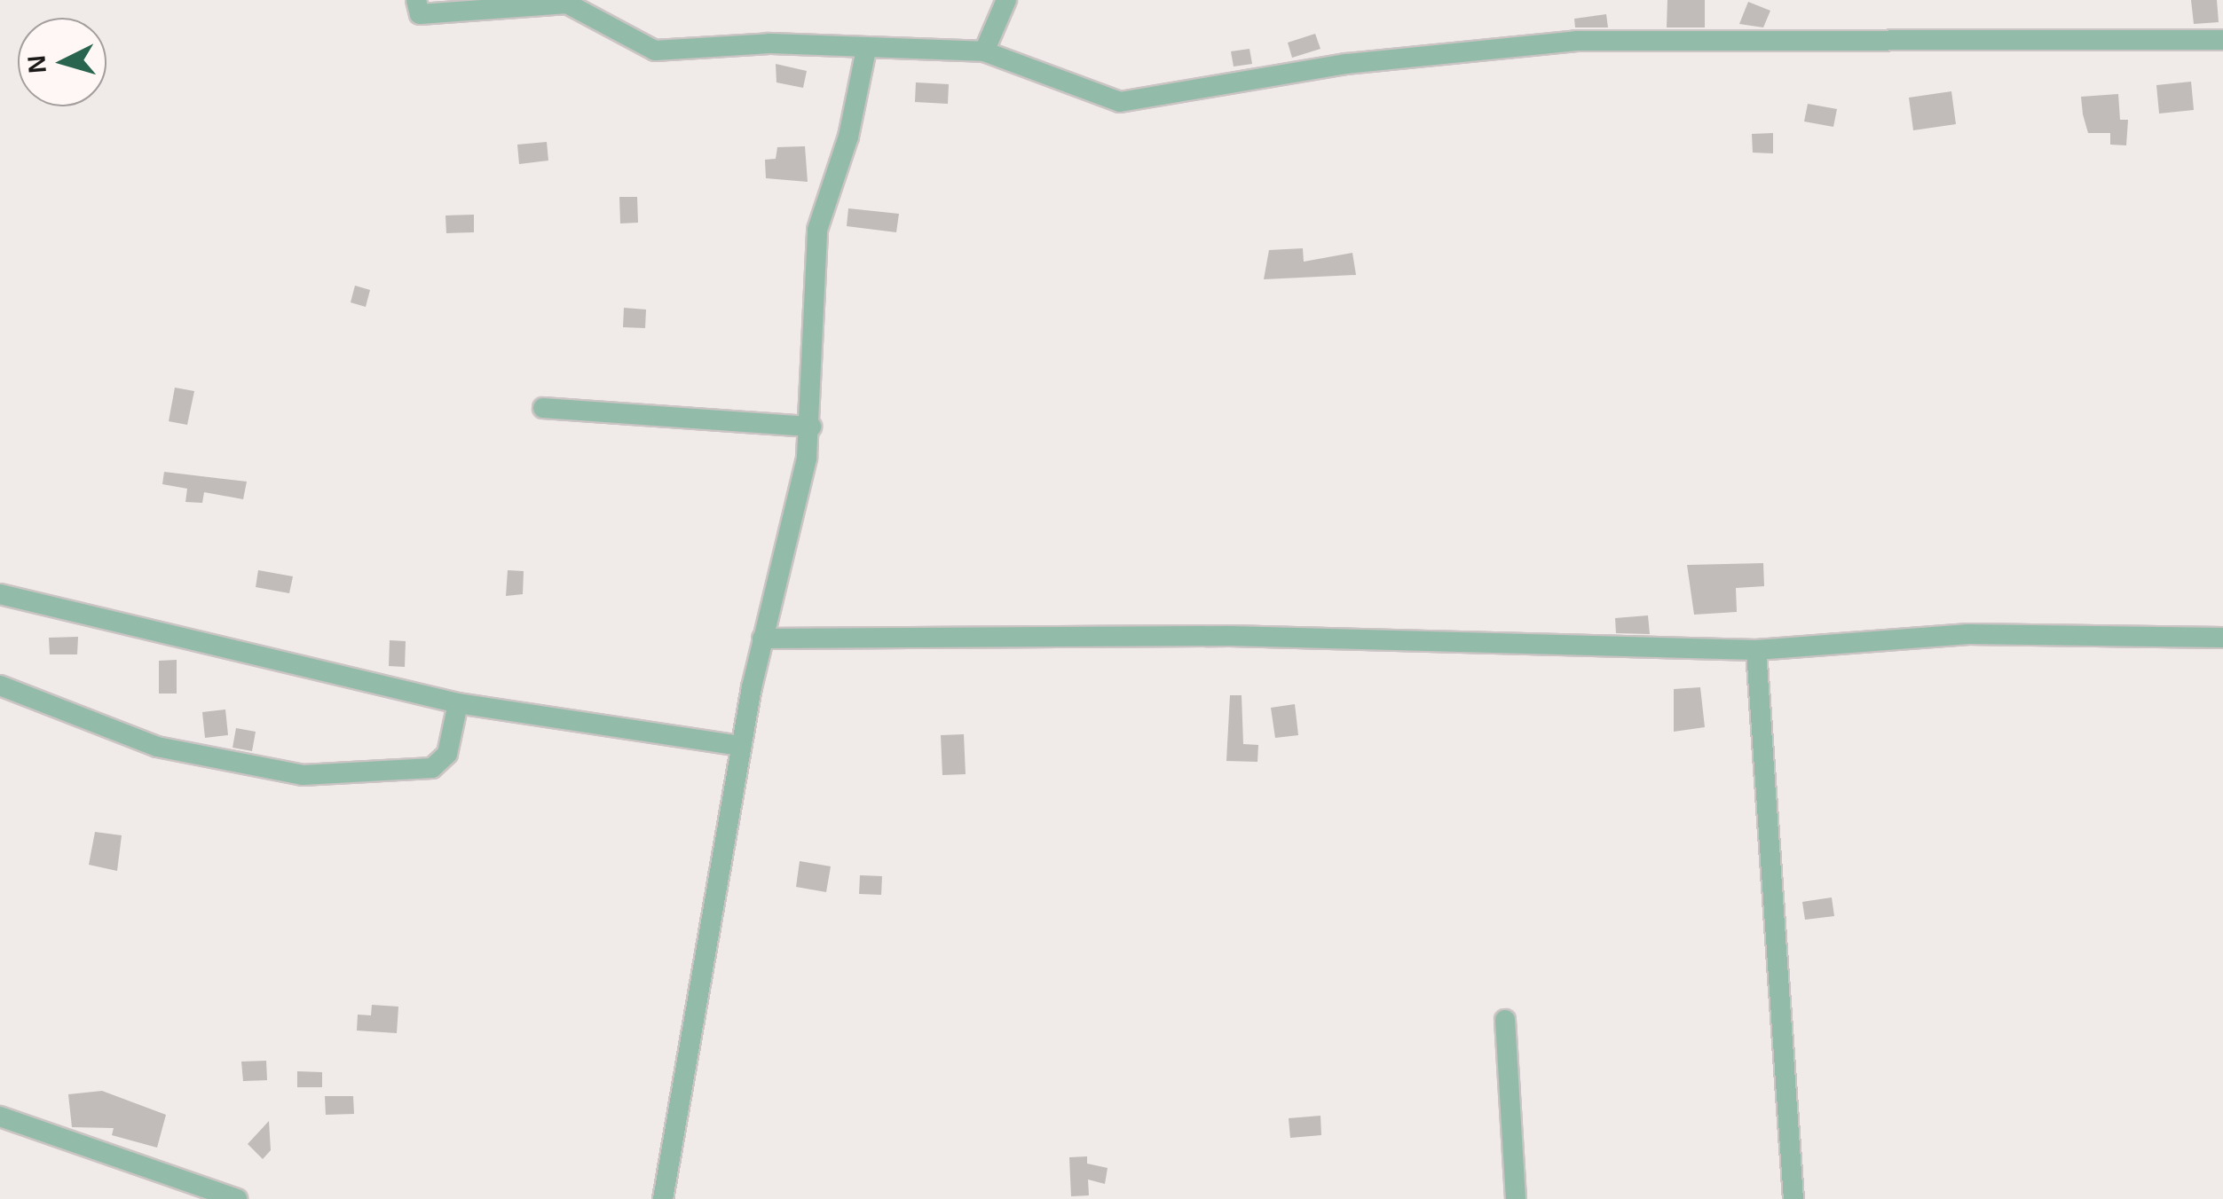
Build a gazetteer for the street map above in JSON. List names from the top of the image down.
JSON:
{
  "north": "left"
}
